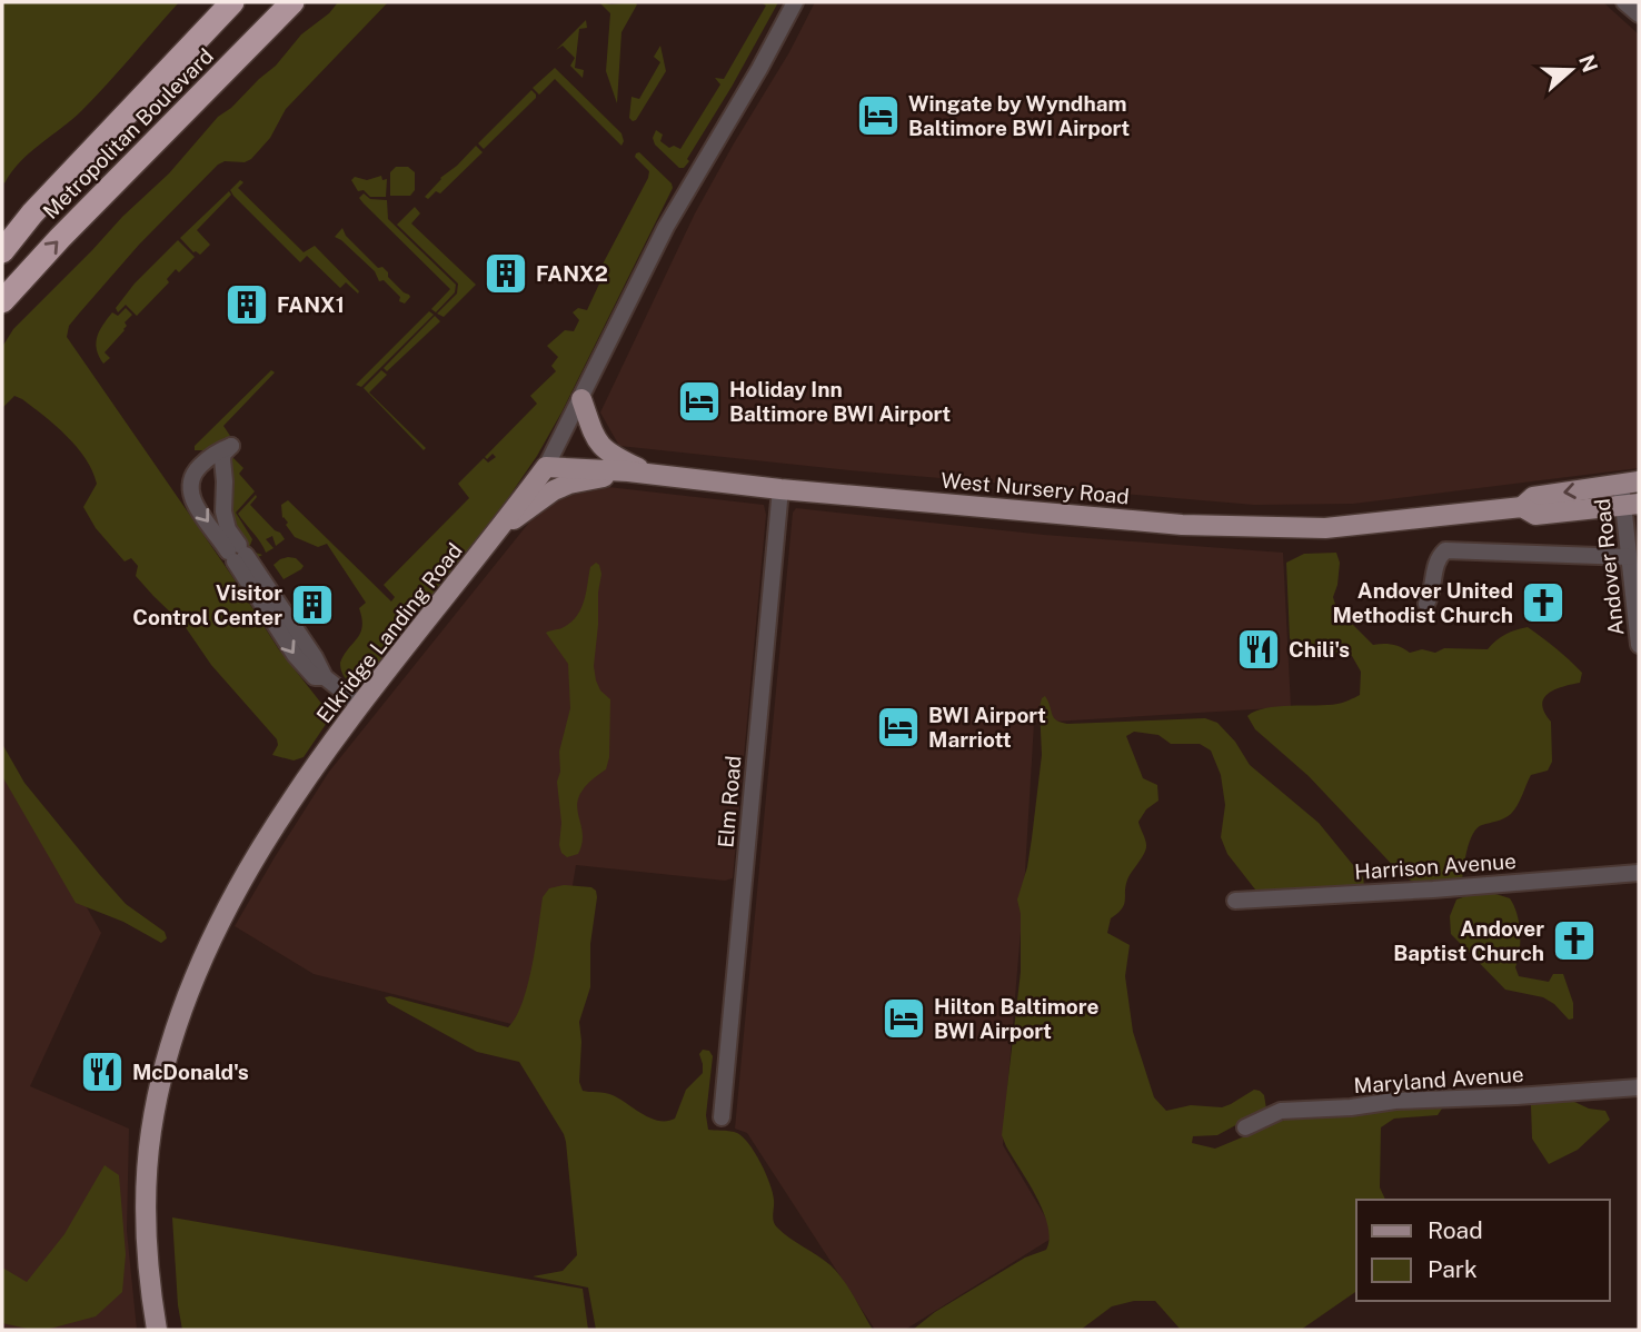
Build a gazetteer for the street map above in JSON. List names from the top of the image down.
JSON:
{
  "streets": {
    "highway": ["Metropolitan Boulevard"],
    "main road": ["West Nursery Road", "Elkridge Landing Road"],
    "street": [
      "Andover Road",
      "Elm Road",
      "Harrison Avenue",
      "Maryland Avenue"
    ]
  },
  "crossings": [
    ["West Nursery Road", "Andover Road"],
    ["West Nursery Road", "Elkridge Landing Road"],
    ["West Nursery Road", "Elm Road"]
  ],
  "places": {
    "hotel": [
      "Wingate by Wyndham Baltimore BWI Airport",
      "Holiday Inn Baltimore BWI Airport",
      "BWI Airport Marriott",
      "Hilton Baltimore BWI Airport"
    ],
    "building": ["FANX2", "FANX1", "Visitor Control Center"],
    "church": ["Andover United Methodist Church", "Andover Baptist Church"],
    "restaurant": ["Chili's", "McDonald's"]
  },
  "legend": ["Road", "Park"],
  "north": "right"
}
